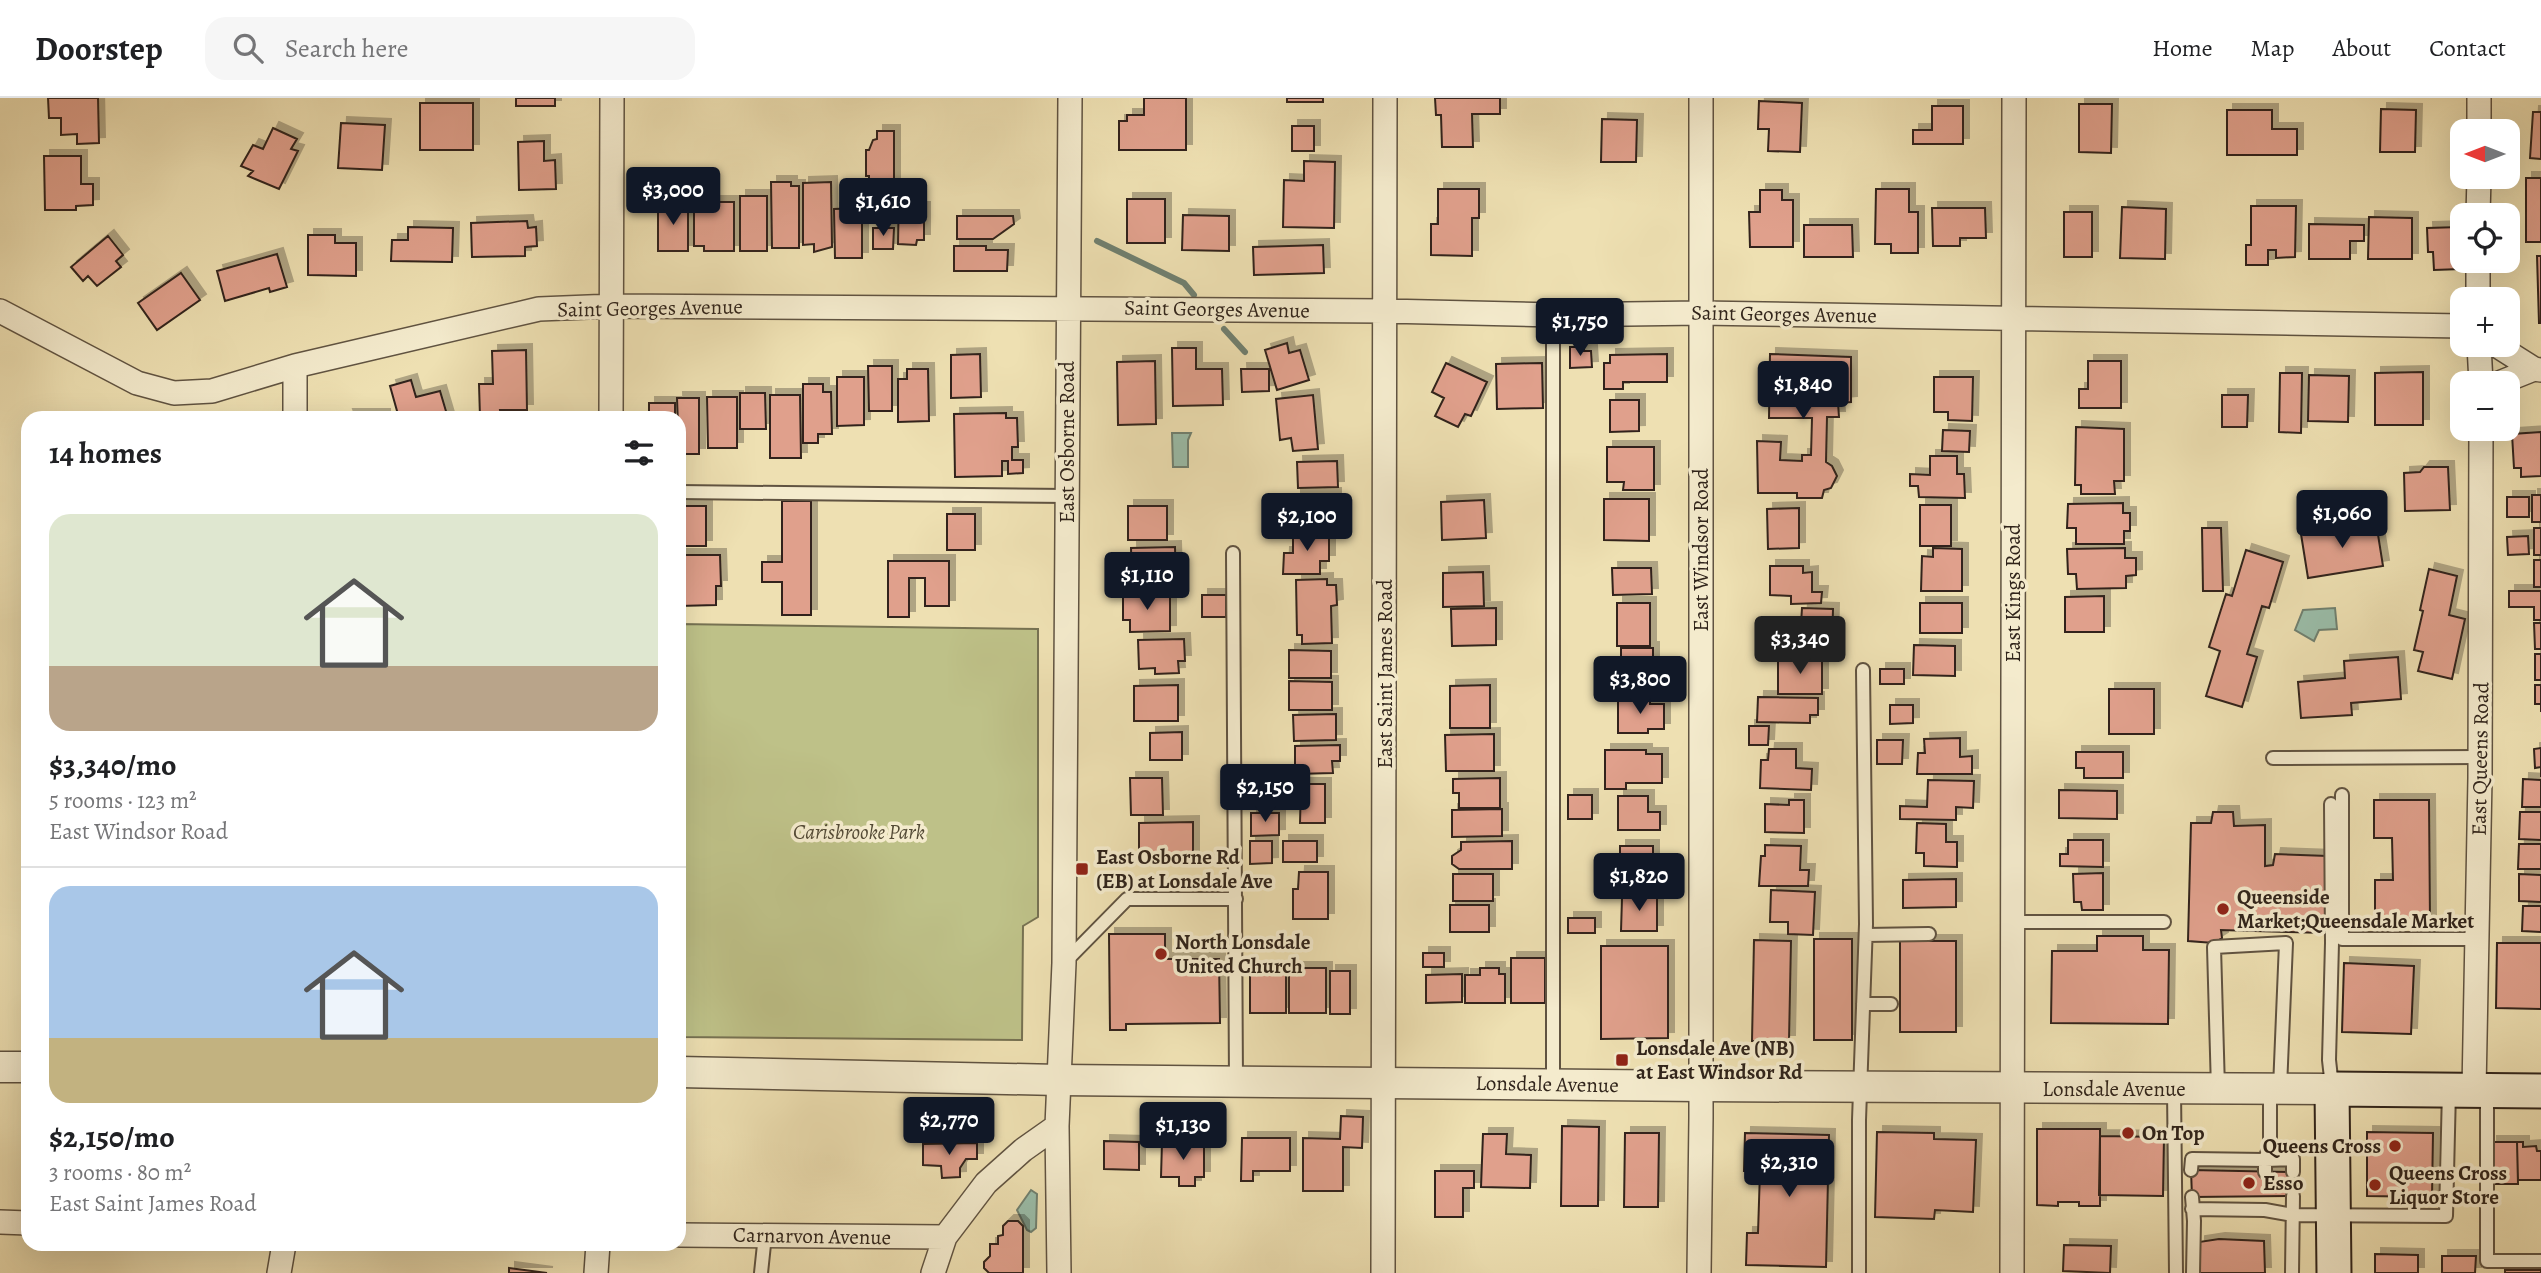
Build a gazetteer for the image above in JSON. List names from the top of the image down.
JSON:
{
  "streets": {
    "main road": ["Lonsdale Avenue"],
    "street": [
      "Saint Georges Avenue",
      "East Osborne Road",
      "East Windsor Road",
      "East Kings Road",
      "East Saint James Road",
      "East Queens Road",
      "Carnarvon Avenue"
    ]
  },
  "crossings": [
    ["Saint Georges Avenue", "East Osborne Road"],
    ["Saint Georges Avenue", "East Windsor Road"],
    ["Saint Georges Avenue", "East Kings Road"],
    ["Saint Georges Avenue", "East Saint James Road"],
    ["East Osborne Road", "Lonsdale Avenue"],
    ["East Windsor Road", "Lonsdale Avenue"],
    ["East Kings Road", "Lonsdale Avenue"],
    ["East Saint James Road", "Lonsdale Avenue"],
    ["East Queens Road", "Lonsdale Avenue"]
  ],
  "parks": ["Carisbrooke Park"],
  "places": {
    "transit": ["East Osborne Rd (EB) at Lonsdale Ave", "Lonsdale Ave (NB) at East Windsor Rd"],
    "other": [
      "Queenside Market;Queensdale Market",
      "North Lonsdale United Church",
      "On Top",
      "Queens Cross",
      "Esso",
      "Queens Cross Liquor Store"
    ]
  },
  "north": "left",
  "page": {
    "header": "Doorstep",
    "search": "Search here",
    "nav": [
      "Home",
      "Map",
      "About",
      "Contact"
    ],
    "map_buttons": ["+", "−"],
    "price": [
      "$3,000",
      "$1,610",
      "$1,750",
      "$1,840",
      "$1,060",
      "$2,100",
      "$1,110",
      "$3,340",
      "$3,800",
      "$2,150",
      "$1,820",
      "$2,770",
      "$1,130",
      "$2,310"
    ],
    "heading": "14 homes",
    "list": [
      {
        "name": "$3,340/mo",
        "note": "5 rooms · 123 m² · East Windsor Road"
      },
      {
        "name": "$2,150/mo",
        "note": "3 rooms · 80 m² · East Saint James Road"
      }
    ]
  }
}
